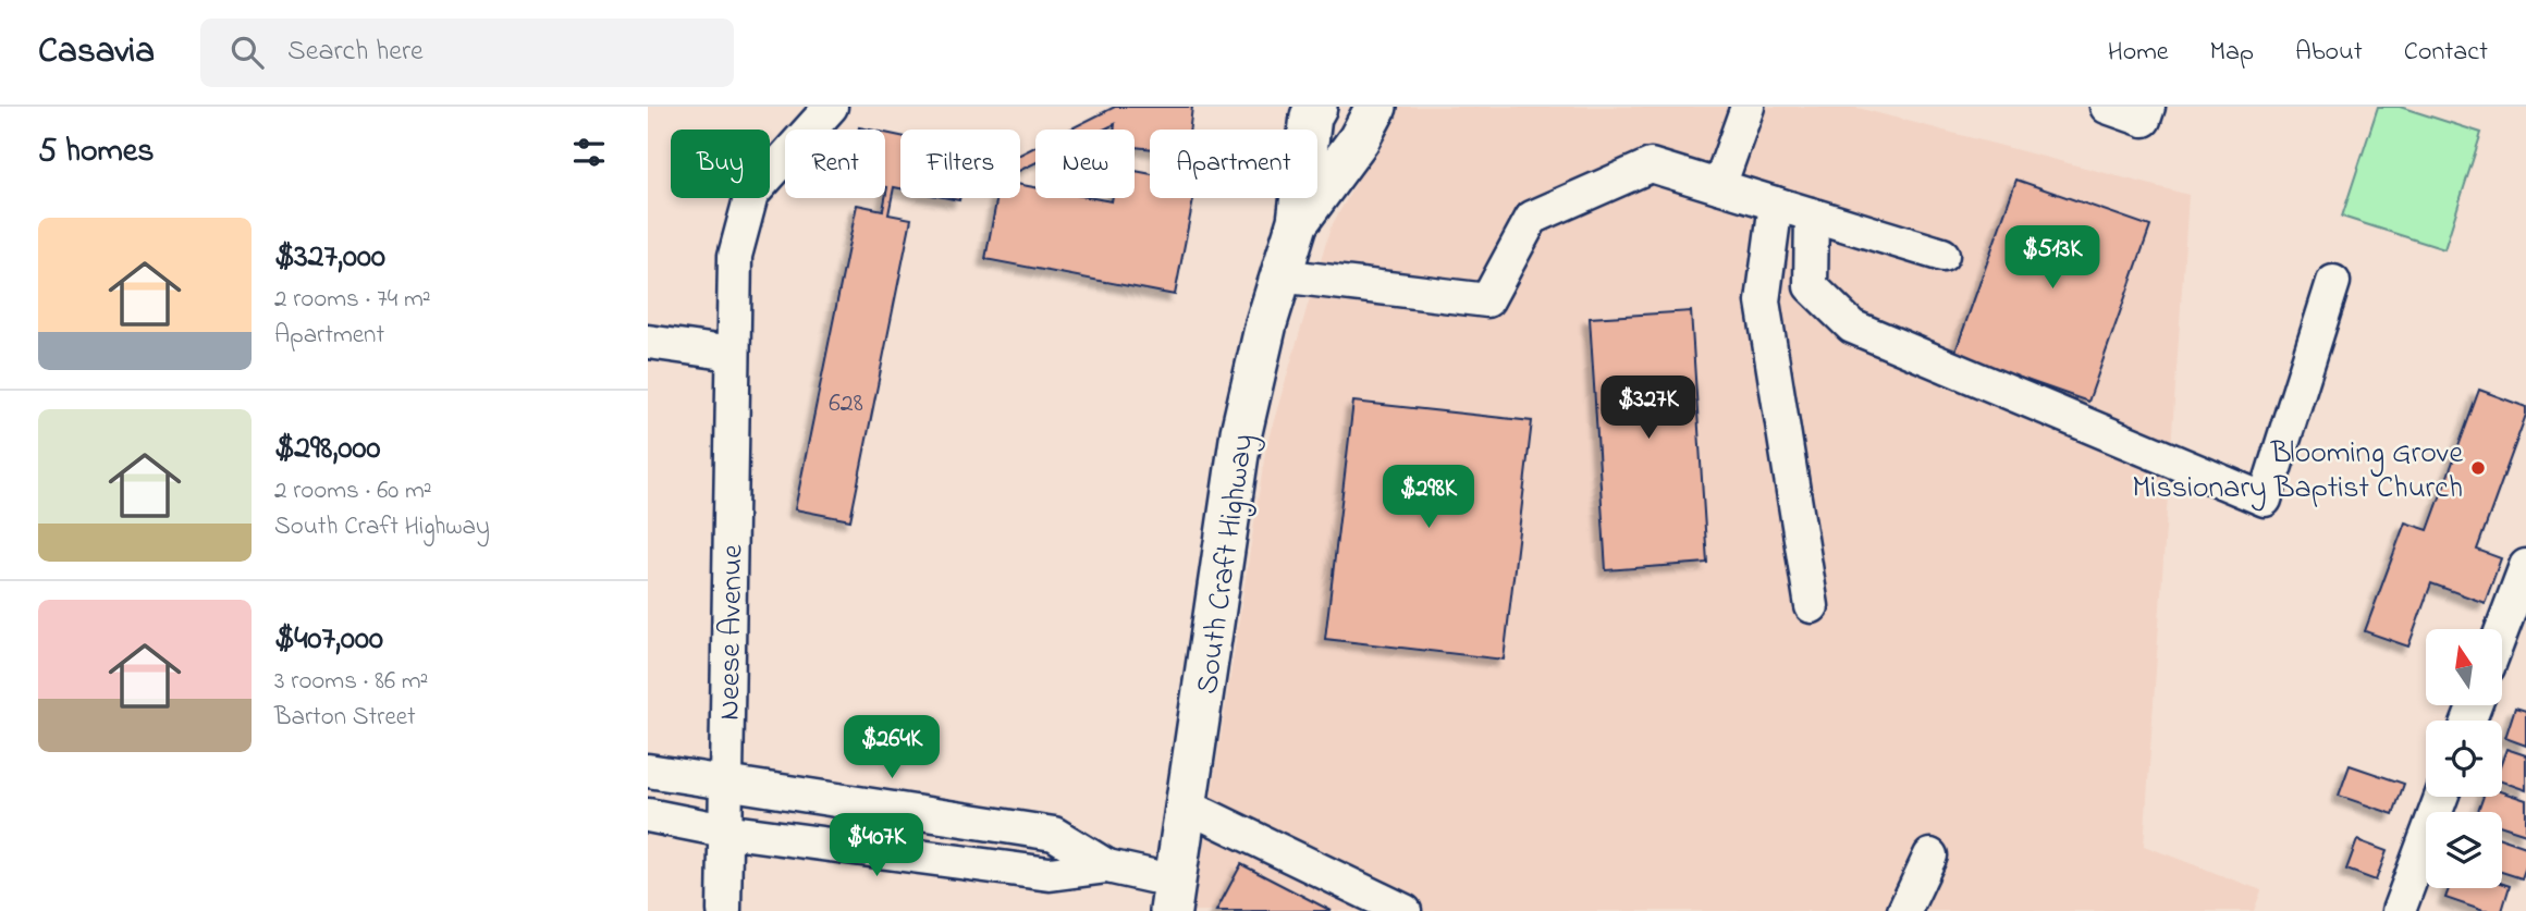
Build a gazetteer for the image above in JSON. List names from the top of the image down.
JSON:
{
  "streets": {
    "main road": ["South Craft Highway"],
    "street": ["Neese Avenue"]
  },
  "places": ["Blooming Grove Missionary Baptist Church"],
  "house_numbers": ["628"],
  "north": "top",
  "page": {
    "header": "Casavia",
    "search": "Search here",
    "nav": [
      "Home",
      "Map",
      "About",
      "Contact"
    ],
    "heading": "5 homes",
    "chip": [
      "Buy",
      "Rent",
      "Filters",
      "New",
      "Apartment"
    ],
    "list": [
      {
        "name": "$327,000",
        "note": "2 rooms · 74 m² · Apartment"
      },
      {
        "name": "$298,000",
        "note": "2 rooms · 60 m² · South Craft Highway"
      },
      {
        "name": "$407,000",
        "note": "3 rooms · 86 m² · Barton Street"
      }
    ],
    "price": [
      "$513K",
      "$327K",
      "$298K",
      "$264K",
      "$407K"
    ]
  }
}
